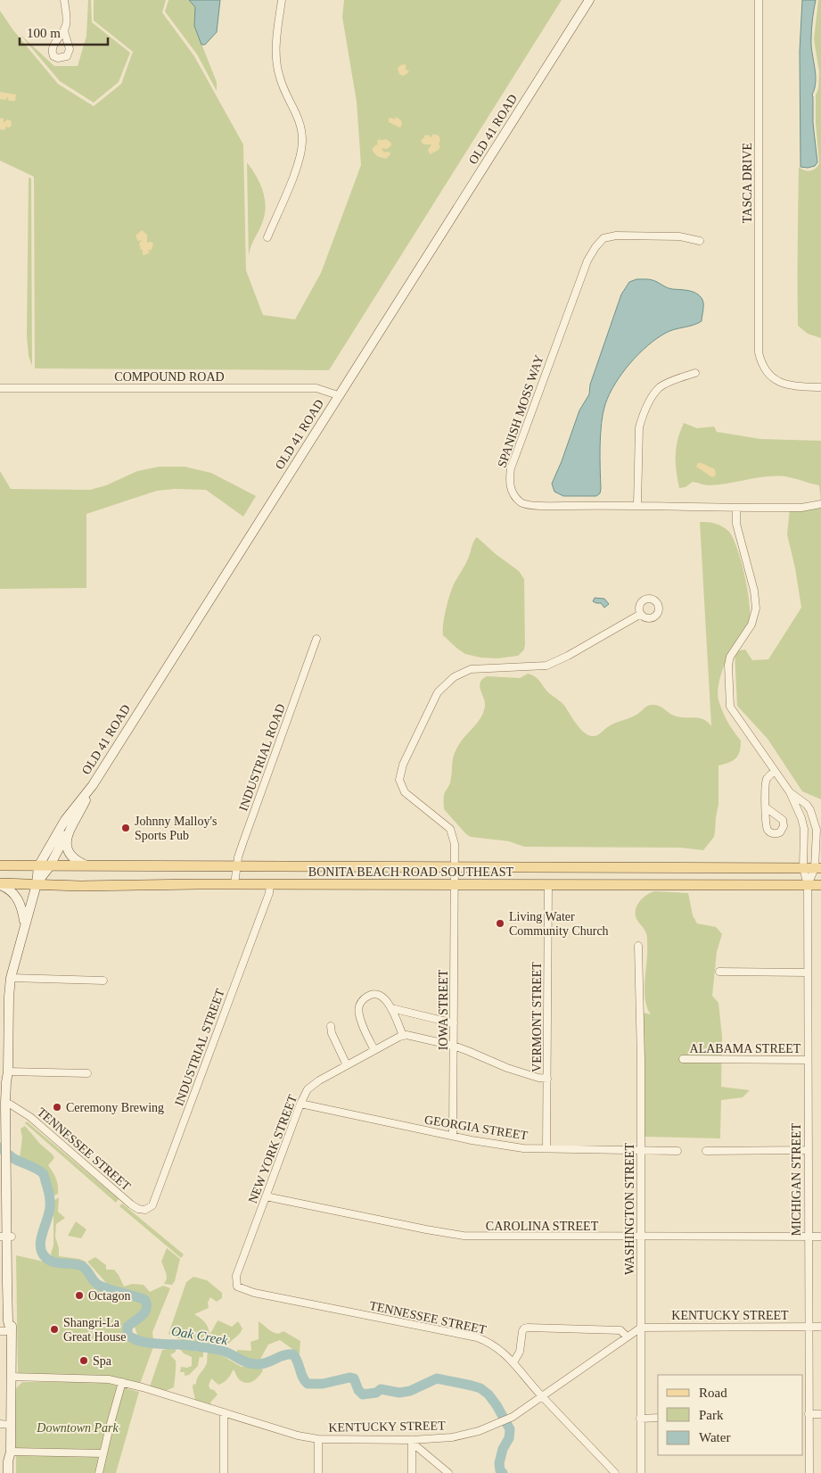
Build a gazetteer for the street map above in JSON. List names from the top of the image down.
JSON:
{
  "streets": {
    "main road": ["BONITA BEACH ROAD SOUTHEAST"],
    "street": [
      "OLD 41 ROAD",
      "TASCA DRIVE",
      "COMPOUND ROAD",
      "SPANISH MOSS WAY",
      "INDUSTRIAL ROAD",
      "IOWA STREET",
      "VERMONT STREET",
      "INDUSTRIAL STREET",
      "ALABAMA STREET",
      "GEORGIA STREET",
      "TENNESSEE STREET",
      "NEW YORK STREET",
      "MICHIGAN STREET",
      "WASHINGTON STREET",
      "CAROLINA STREET",
      "KENTUCKY STREET"
    ]
  },
  "crossings": [
    ["OLD 41 ROAD", "COMPOUND ROAD"],
    ["OLD 41 ROAD", "BONITA BEACH ROAD SOUTHEAST"],
    ["OLD 41 ROAD", "TENNESSEE STREET"],
    ["OLD 41 ROAD", "KENTUCKY STREET"],
    ["INDUSTRIAL ROAD", "BONITA BEACH ROAD SOUTHEAST"],
    ["BONITA BEACH ROAD SOUTHEAST", "IOWA STREET"],
    ["BONITA BEACH ROAD SOUTHEAST", "VERMONT STREET"],
    ["BONITA BEACH ROAD SOUTHEAST", "INDUSTRIAL STREET"],
    ["BONITA BEACH ROAD SOUTHEAST", "MICHIGAN STREET"],
    ["IOWA STREET", "GEORGIA STREET"],
    ["VERMONT STREET", "GEORGIA STREET"],
    ["INDUSTRIAL STREET", "TENNESSEE STREET"],
    ["ALABAMA STREET", "MICHIGAN STREET"],
    ["GEORGIA STREET", "NEW YORK STREET"],
    ["GEORGIA STREET", "WASHINGTON STREET"],
    ["TENNESSEE STREET", "NEW YORK STREET"],
    ["TENNESSEE STREET", "KENTUCKY STREET"],
    ["NEW YORK STREET", "CAROLINA STREET"],
    ["MICHIGAN STREET", "CAROLINA STREET"],
    ["MICHIGAN STREET", "KENTUCKY STREET"],
    ["WASHINGTON STREET", "CAROLINA STREET"],
    ["WASHINGTON STREET", "KENTUCKY STREET"]
  ],
  "water": ["Oak Creek"],
  "parks": ["Downtown Park"],
  "places": [
    "Johnny Malloy's Sports Pub",
    "Living Water Community Church",
    "Ceremony Brewing",
    "Octagon",
    "Shangri-La Great House",
    "Spa"
  ],
  "legend": ["Road", "Park", "Water"],
  "scale_bar": "100 m"
}
